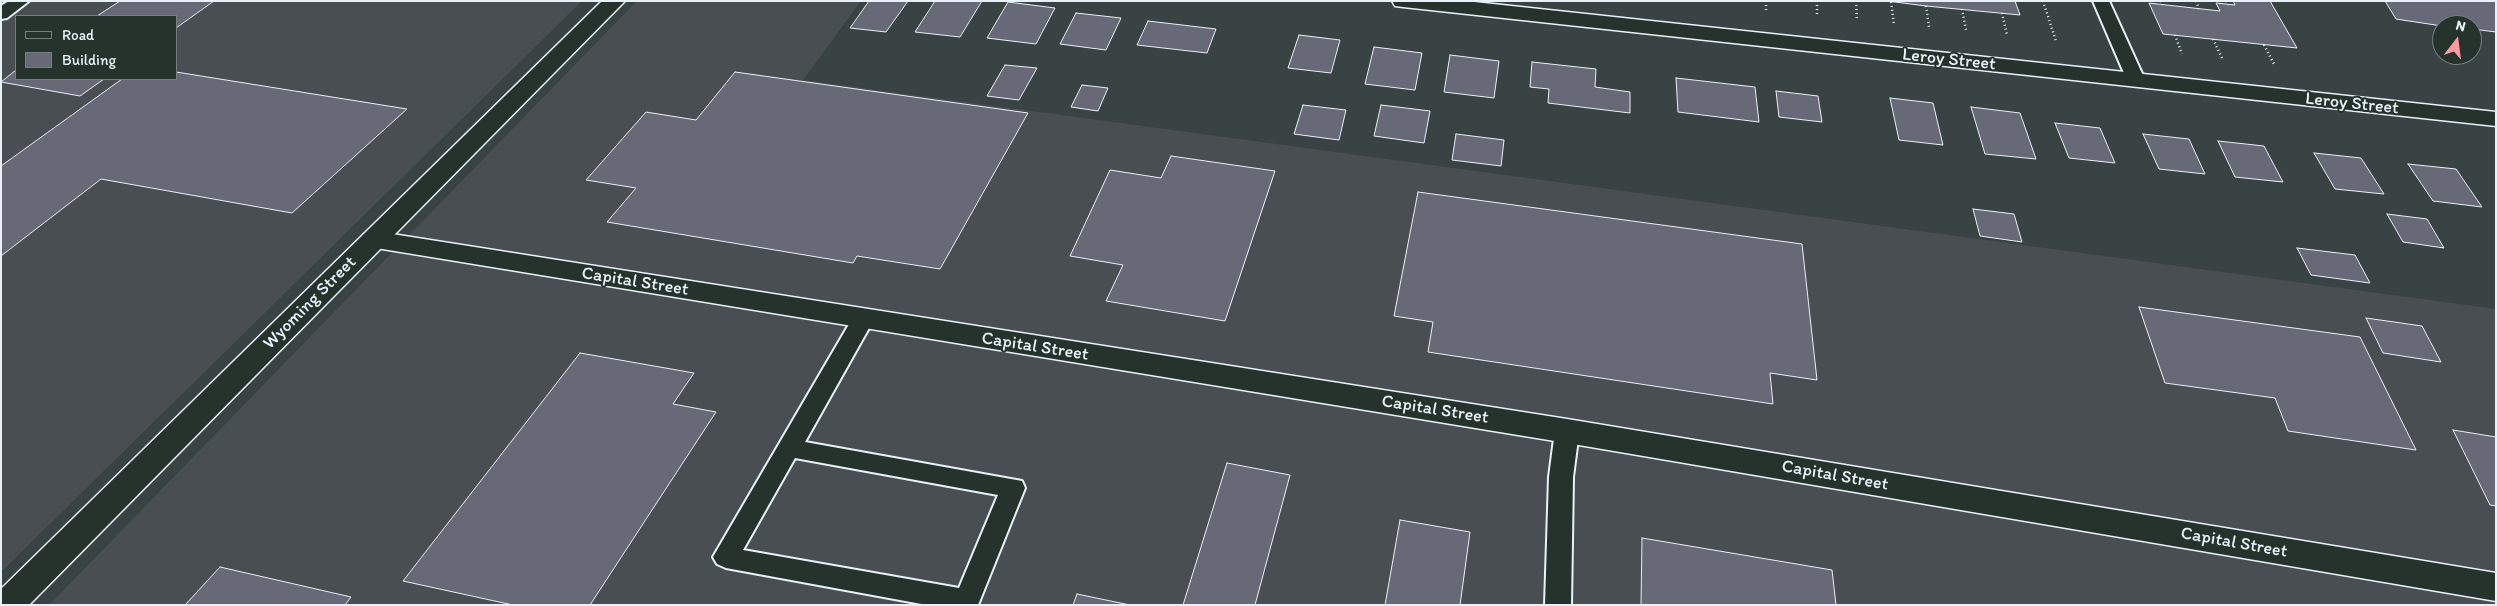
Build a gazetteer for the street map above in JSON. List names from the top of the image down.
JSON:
{
  "streets": {
    "street": ["Leroy Street", "Capital Street", "Wyoming Street"]
  },
  "crossings": [
    ["Capital Street", "Wyoming Street"]
  ],
  "legend": ["Road", "Building"],
  "north": "top"
}
